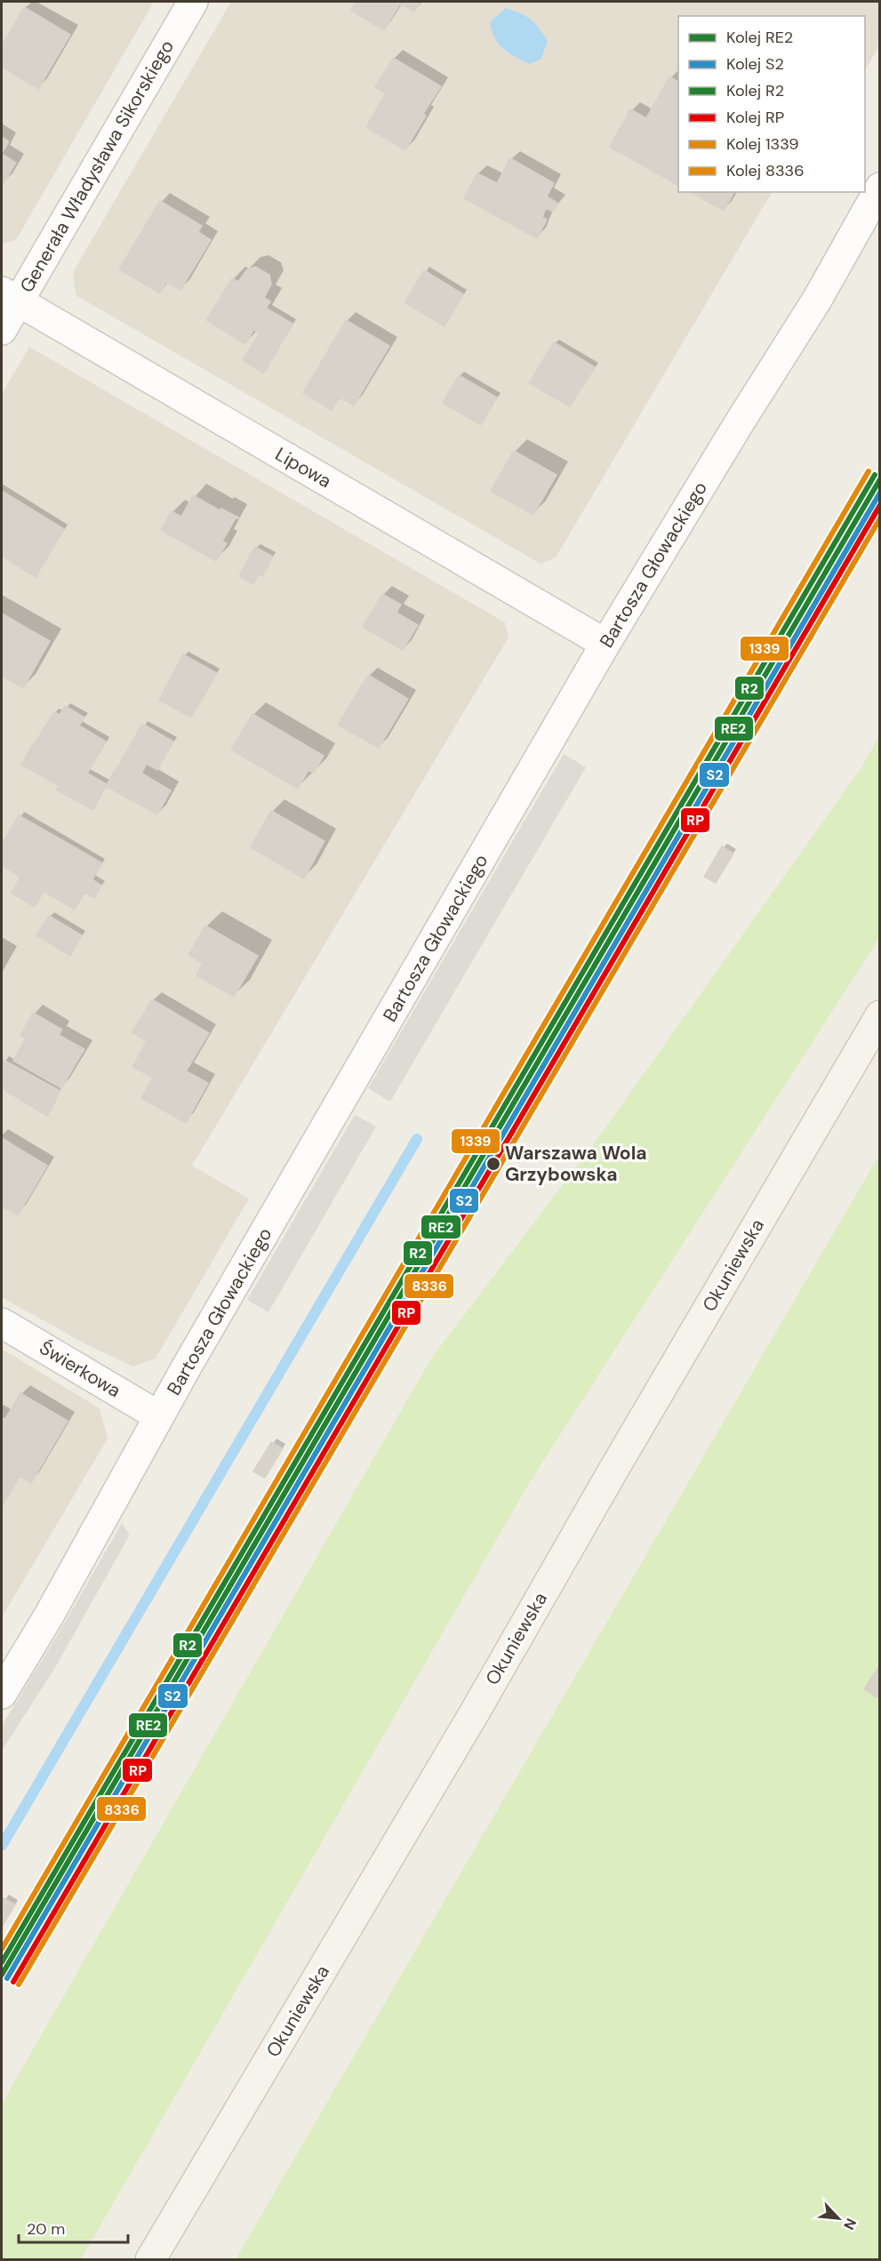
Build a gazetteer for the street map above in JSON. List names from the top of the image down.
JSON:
{
  "streets": {
    "main road": ["Okuniewska"],
    "street": [
      "Generała Władysława Sikorskiego",
      "Lipowa",
      "Bartosza Głowackiego",
      "Świerkowa"
    ]
  },
  "crossings": [
    ["Generała Władysława Sikorskiego", "Lipowa"],
    ["Lipowa", "Bartosza Głowackiego"],
    ["Bartosza Głowackiego", "Świerkowa"]
  ],
  "places": ["Warszawa Wola Grzybowska"],
  "lines": [
    "rail line 1339",
    "rail line R2",
    "rail line RE2",
    "rail line S2",
    "rail line RP",
    "rail line 8336"
  ],
  "legend": [
    "Kolej RE2",
    "Kolej S2",
    "Kolej R2",
    "Kolej RP",
    "Kolej 1339",
    "Kolej 8336"
  ],
  "scale_bar": "20 m",
  "north": "bottom right"
}
